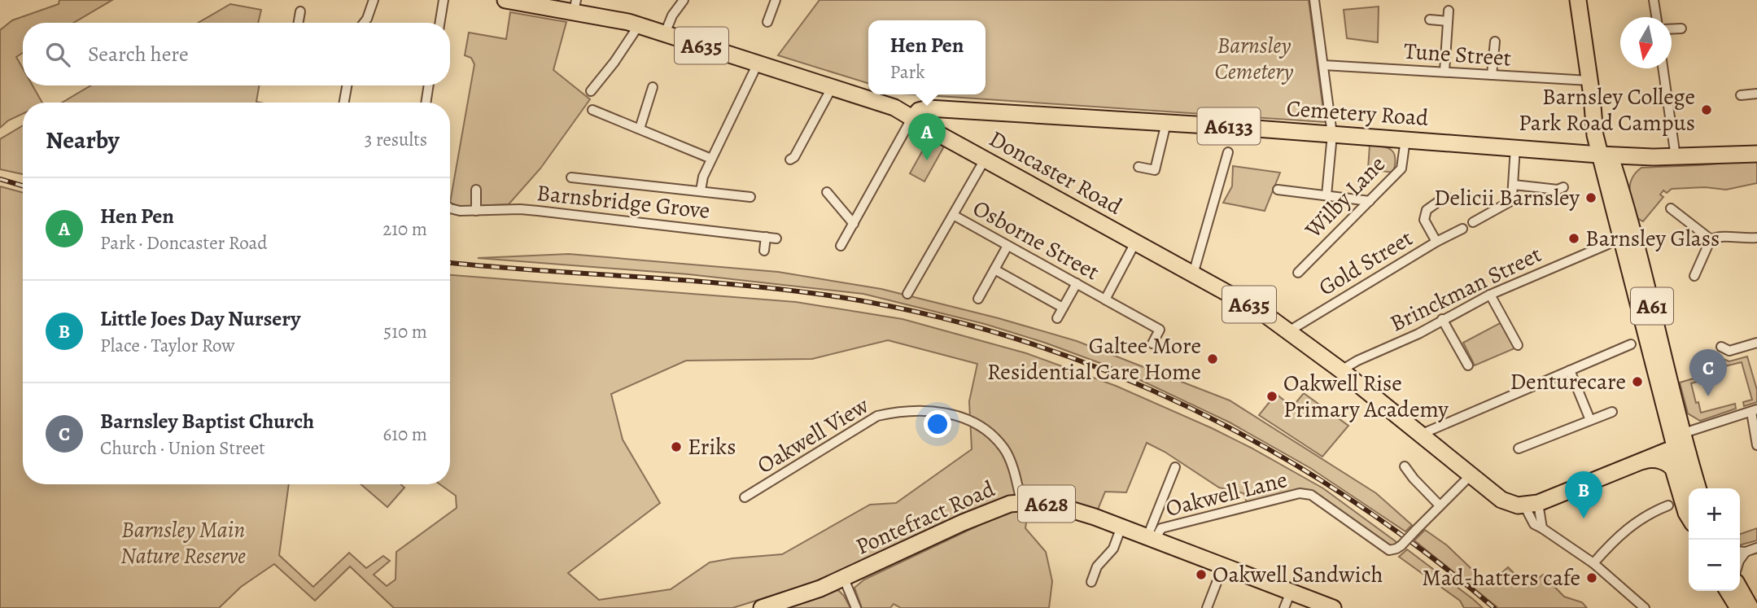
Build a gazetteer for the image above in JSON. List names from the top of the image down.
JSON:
{
  "streets": {
    "highway": [
      "A635",
      "Cemetery Road",
      "A6133",
      "Doncaster Road",
      "A61",
      "A628",
      "Pontefract Road"
    ],
    "street": [
      "Tune Street",
      "Wilby Lane",
      "Barnsbridge Grove",
      "Osborne Street",
      "Gold Street",
      "Brinckman Street",
      "Oakwell View",
      "Oakwell Lane"
    ]
  },
  "crossings": [
    ["Tune Street", "A61"],
    ["Cemetery Road", "A6133"],
    ["Cemetery Road", "Wilby Lane"],
    ["Cemetery Road", "A61"],
    ["A6133", "Doncaster Road"],
    ["A6133", "A61"],
    ["Doncaster Road", "Osborne Street"],
    ["Doncaster Road", "Gold Street"],
    ["Doncaster Road", "Brinckman Street"],
    ["Doncaster Road", "Oakwell Lane"],
    ["Oakwell View", "Pontefract Road"],
    ["Oakwell Lane", "Pontefract Road"]
  ],
  "parks": ["Barnsley Cemetery", "Barnsley Main Nature Reserve"],
  "places": [
    "Barnsley College Park Road Campus",
    "Delicii Barnsley",
    "Barnsley Glass",
    "Galtee More Residential Care Home",
    "Denturecare",
    "Oakwell Rise Primary Academy",
    "Eriks",
    "Oakwell Sandwich",
    "Mad-hatters cafe"
  ],
  "north": "bottom",
  "page": {
    "popup": ["Hen Pen", "Park"],
    "search": "Search here",
    "heading": ["Nearby", "3 results"],
    "pins": ["A", "C", "B"],
    "list": [
      {
        "mark": "A",
        "name": "Hen Pen",
        "note": "Park · Doncaster Road",
        "value": "210 m"
      },
      {
        "mark": "B",
        "name": "Little Joes Day Nursery",
        "note": "Place · Taylor Row",
        "value": "510 m"
      },
      {
        "mark": "C",
        "name": "Barnsley Baptist Church",
        "note": "Church · Union Street",
        "value": "610 m"
      }
    ],
    "map_buttons": ["+", "−"]
  }
}
